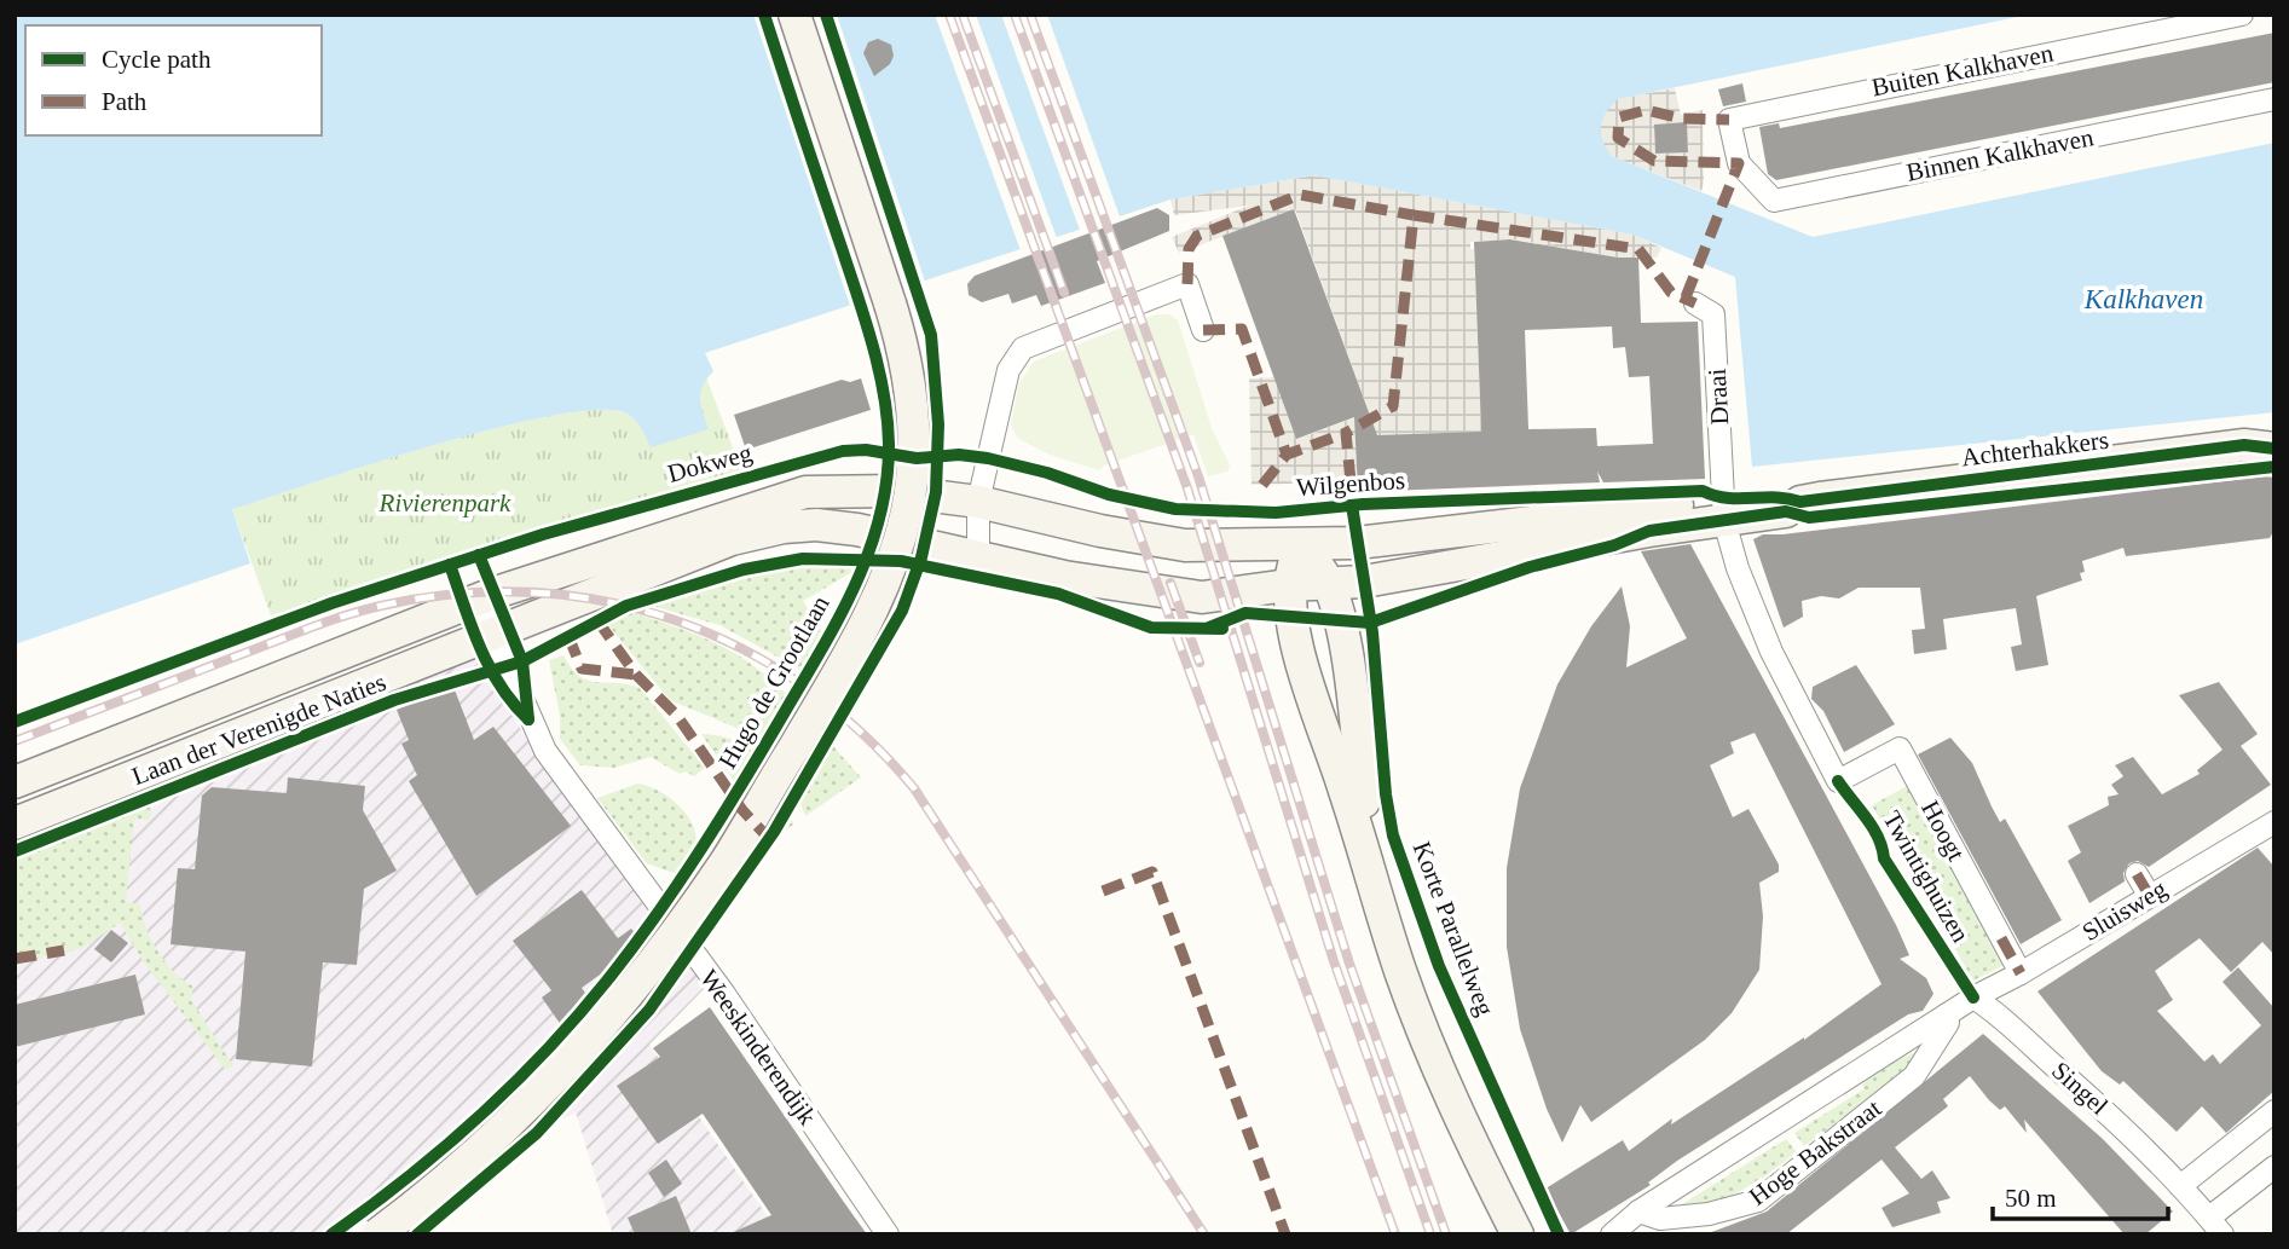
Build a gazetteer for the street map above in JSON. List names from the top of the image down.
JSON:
{
  "streets": {
    "main road": [
      "Achterhakkers",
      "Hugo de Grootlaan",
      "Laan der Verenigde Naties",
      "Korte Parallelweg"
    ],
    "street": [
      "Buiten Kalkhaven",
      "Binnen Kalkhaven",
      "Draai",
      "Hoogt",
      "Sluisweg",
      "Weeskinderendijk",
      "Singel",
      "Hoge Bakstraat"
    ],
    "cycle path": ["Dokweg", "Wilgenbos", "Twintighuizen"]
  },
  "crossings": [
    ["Buiten Kalkhaven", "Binnen Kalkhaven"],
    ["Draai", "Achterhakkers"],
    ["Draai", "Hoogt"],
    ["Achterhakkers", "Hoogt"],
    ["Laan der Verenigde Naties", "Weeskinderendijk"],
    ["Hoogt", "Sluisweg"],
    ["Sluisweg", "Singel"],
    ["Sluisweg", "Hoge Bakstraat"],
    ["Singel", "Hoge Bakstraat"]
  ],
  "water": ["Kalkhaven"],
  "parks": ["Rivierenpark"],
  "legend": ["Cycle path", "Path"],
  "scale_bar": "50 m"
}
